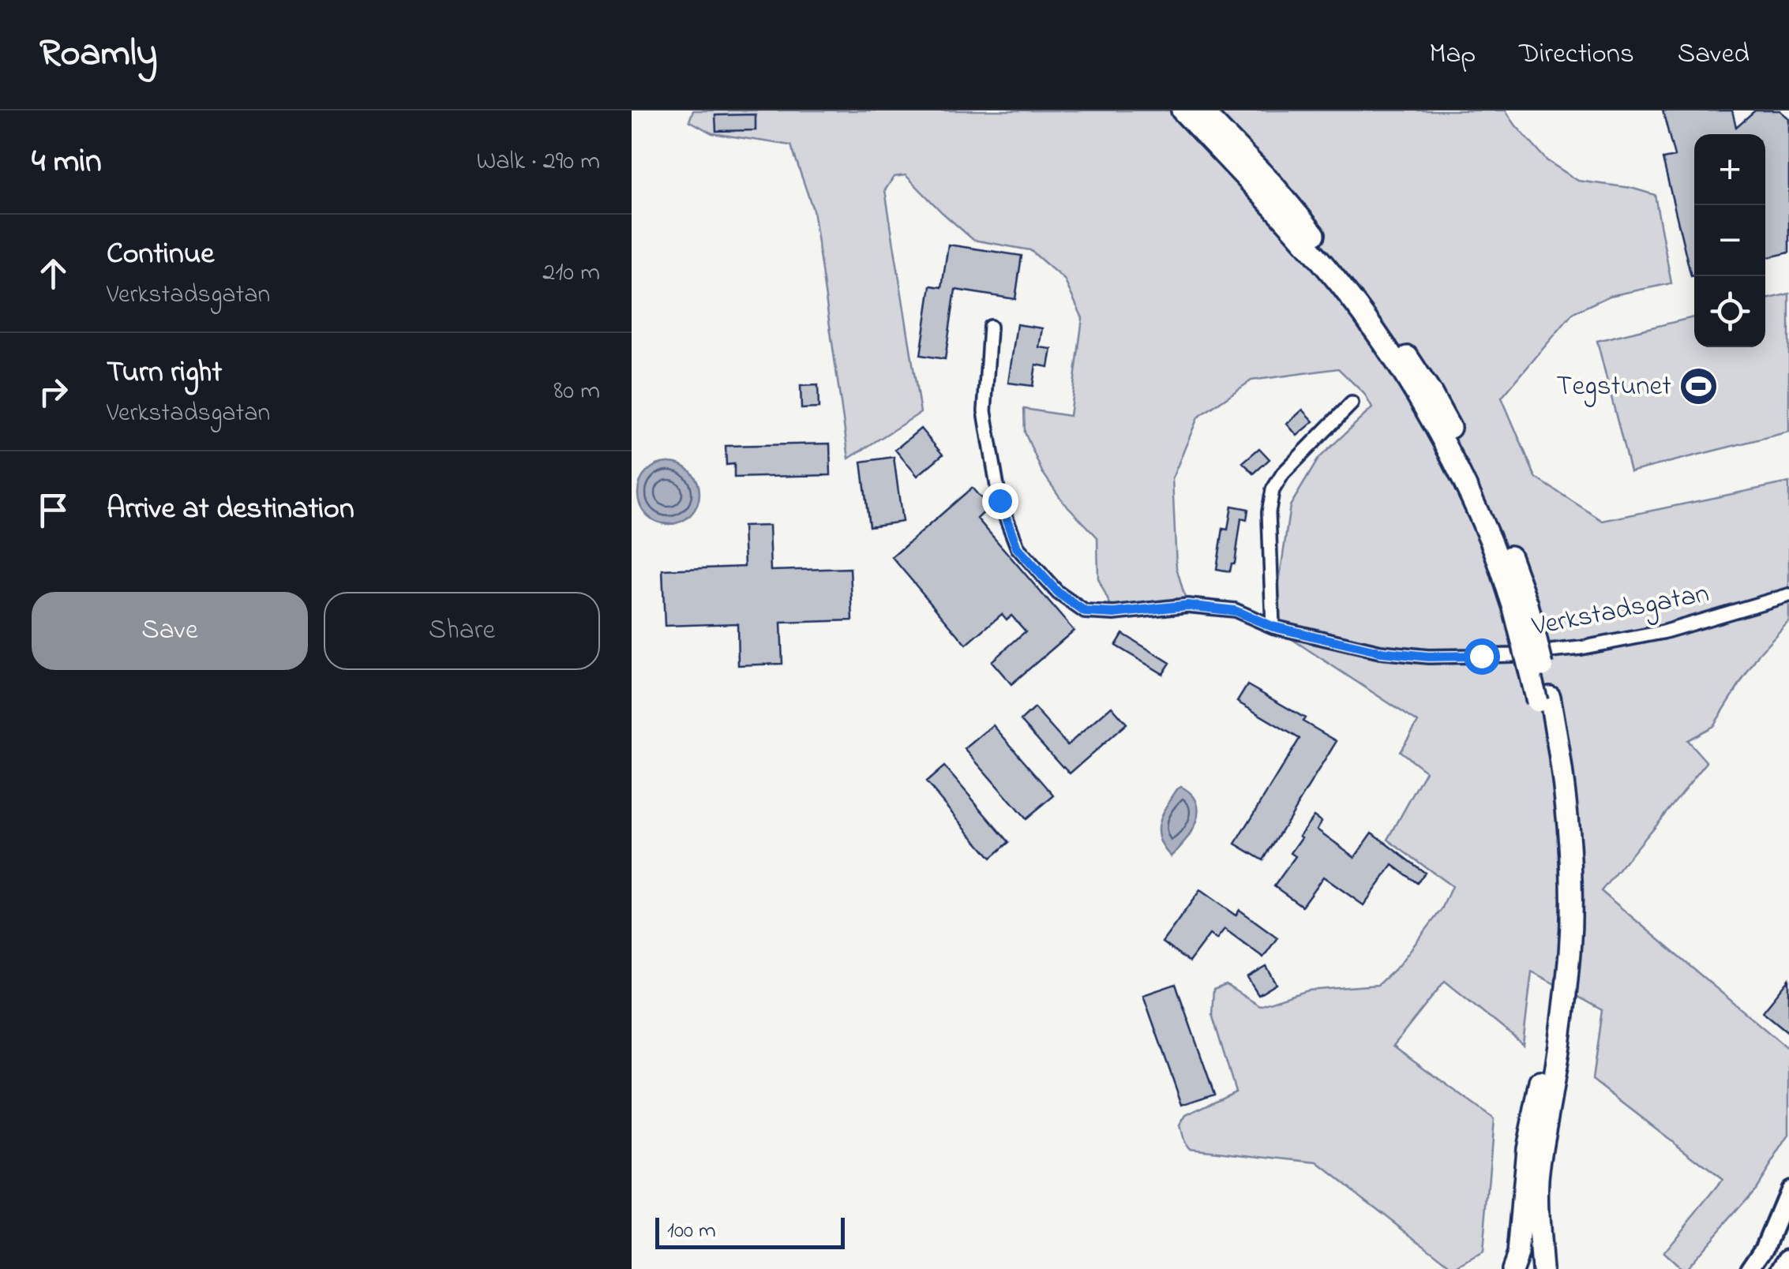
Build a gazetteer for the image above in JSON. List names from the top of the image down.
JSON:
{
  "streets": {
    "street": ["Verkstadsgatan"]
  },
  "places": {
    "sports": ["Tegstunet"]
  },
  "scale_bar": "100 m",
  "page": {
    "header": "Roamly",
    "nav": ["Map", "Directions", "Saved"],
    "heading": ["4 min", "Walk · 290 m"],
    "map_buttons": ["+", "−"],
    "list": [
      ["Continue", "Verkstadsgatan", "210 m"],
      ["Turn right", "Verkstadsgatan", "80 m"],
      "Arrive at destination"
    ],
    "buttons": ["Save", "Share"],
    "scale": "100 m"
  }
}
